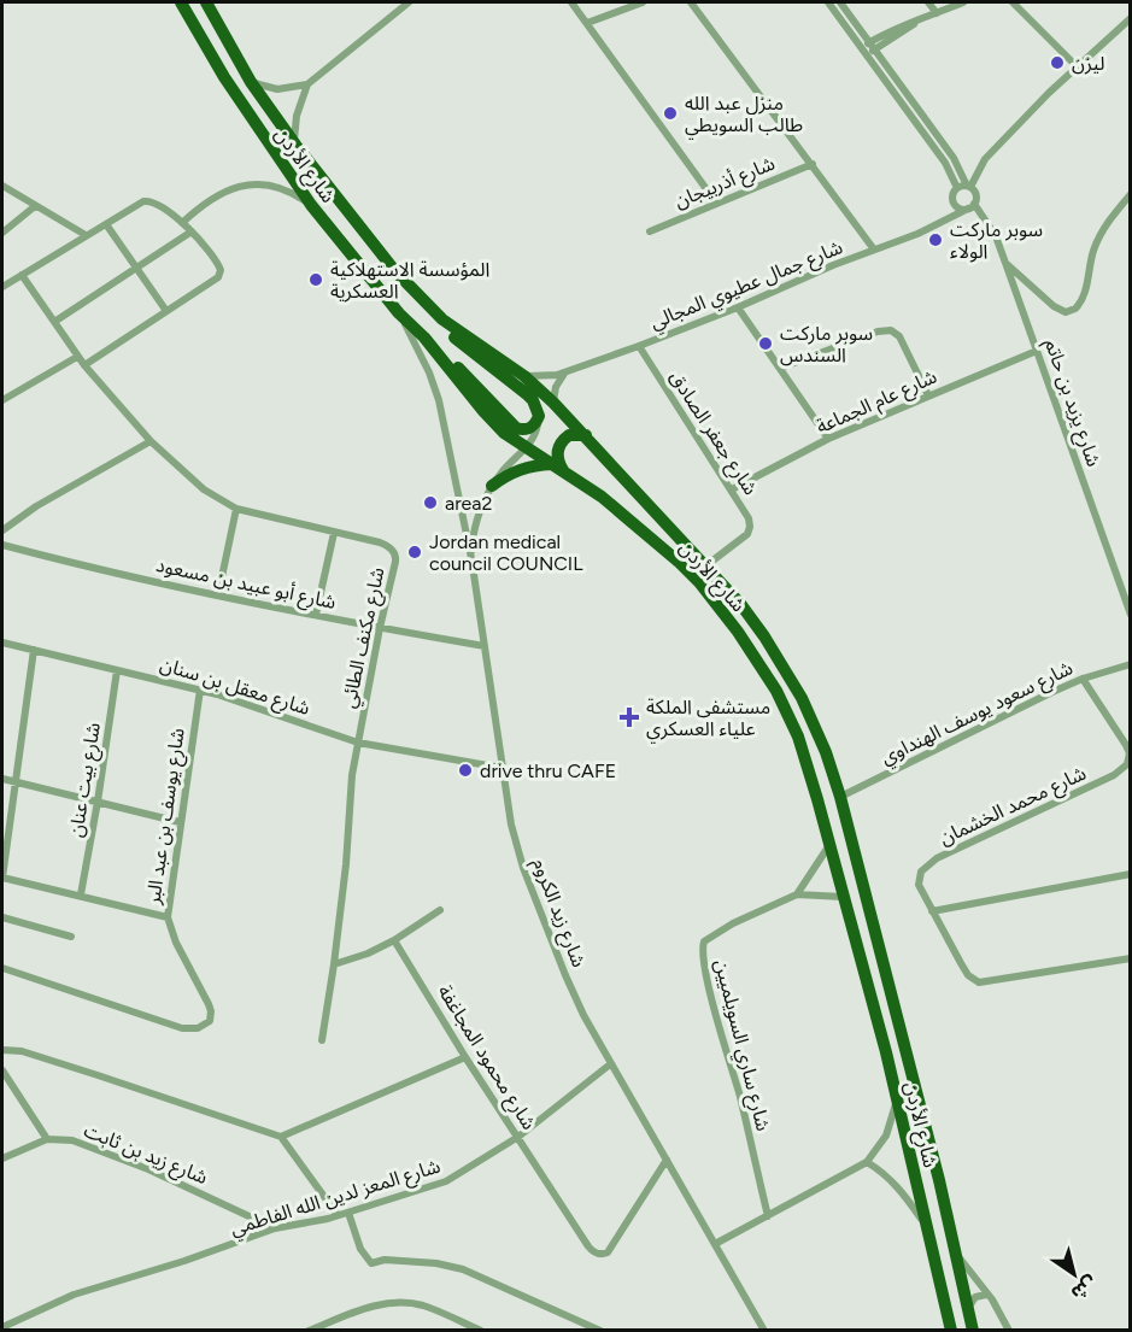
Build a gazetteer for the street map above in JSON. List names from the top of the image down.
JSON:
{
  "streets": {
    "highway": ["شارع الأردن"],
    "street": [
      "شارع أذربيجان",
      "شارع جمال عطيوي المجالي",
      "شارع عام الجماعة",
      "شارع يزيد بن حاتم",
      "شارع جعفر الصادق",
      "شارع أبو عبيد بن مسعود",
      "شارع مكنف الطائي",
      "شارع معقل بن سنان",
      "شارع سعود يوسف الهنداوي",
      "شارع بيت عنان",
      "شارع محمد الخشمان",
      "شارع يوسف بن عبد البر",
      "شارع زيد الكروم",
      "شارع ساري السويلميين",
      "شارع محمود المجاغفة",
      "شارع زيد بن ثابت",
      "شارع المعز لدين الله الفاطمي"
    ]
  },
  "crossings": [
    ["شارع الأردن", "شارع جمال عطيوي المجالي"],
    ["شارع الأردن", "شارع جعفر الصادق"],
    ["شارع الأردن", "شارع سعود يوسف الهنداوي"],
    ["شارع الأردن", "شارع زيد الكروم"],
    ["شارع الأردن", "شارع ساري السويلميين"],
    ["شارع جمال عطيوي المجالي", "شارع يزيد بن حاتم"],
    ["شارع جمال عطيوي المجالي", "شارع جعفر الصادق"],
    ["شارع عام الجماعة", "شارع يزيد بن حاتم"],
    ["شارع عام الجماعة", "شارع جعفر الصادق"],
    ["شارع أبو عبيد بن مسعود", "شارع مكنف الطائي"],
    ["شارع أبو عبيد بن مسعود", "شارع زيد الكروم"],
    ["شارع مكنف الطائي", "شارع معقل بن سنان"],
    ["شارع معقل بن سنان", "شارع بيت عنان"],
    ["شارع معقل بن سنان", "شارع يوسف بن عبد البر"],
    ["شارع معقل بن سنان", "شارع زيد الكروم"],
    ["شارع سعود يوسف الهنداوي", "شارع محمد الخشمان"],
    ["شارع زيد الكروم", "شارع محمود المجاغفة"],
    ["شارع زيد الكروم", "شارع المعز لدين الله الفاطمي"],
    ["شارع محمود المجاغفة", "شارع المعز لدين الله الفاطمي"],
    ["شارع زيد بن ثابت", "شارع المعز لدين الله الفاطمي"]
  ],
  "places": {
    "other": [
      "ليزن",
      "منزل عبد الله طالب السويطي",
      "سوبر ماركت الولاء",
      "المؤسسة الاستهلاكية العسكرية",
      "سوبر ماركت السندس",
      "area2",
      "Jordan medical council COUNCIL",
      "drive thru CAFE"
    ],
    "health": ["مستشفى الملكة علياء العسكري"]
  },
  "north": "bottom right"
}
